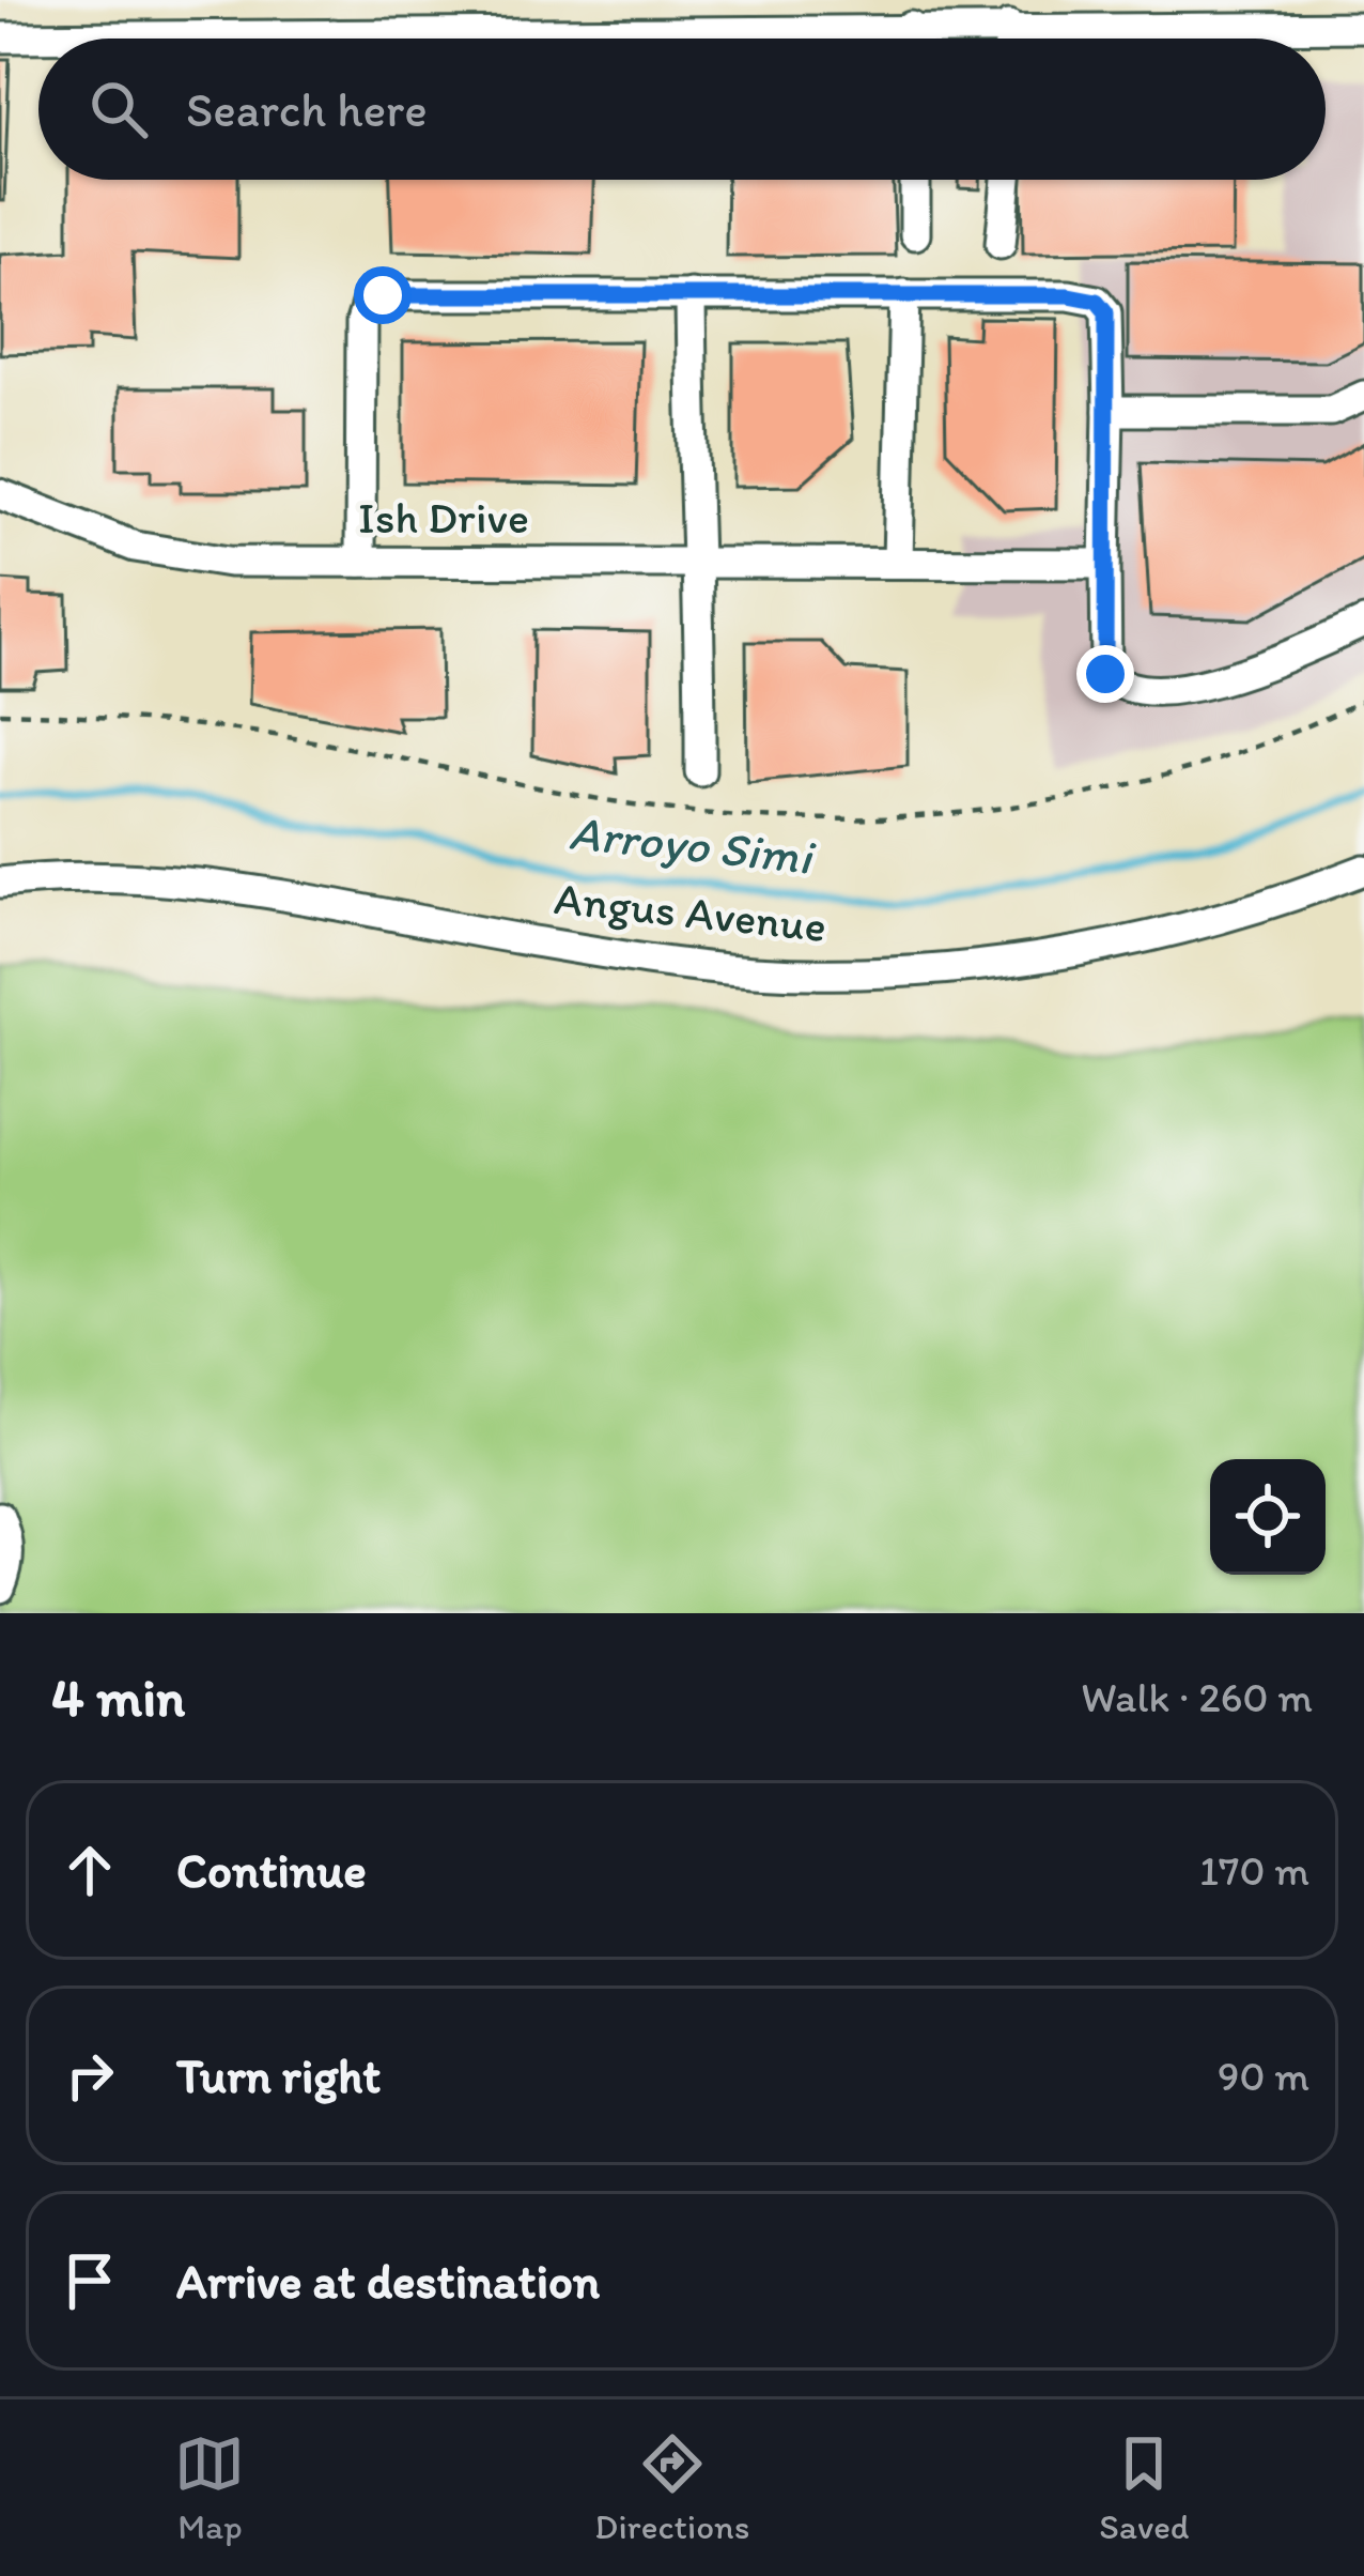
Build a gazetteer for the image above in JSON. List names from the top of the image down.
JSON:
{
  "streets": {
    "street": ["Ish Drive", "Angus Avenue"]
  },
  "water": ["Arroyo Simi"],
  "page": {
    "search": "Search here",
    "heading": ["4 min", "Walk · 260 m"],
    "list": [
      ["Continue", "170 m"],
      ["Turn right", "90 m"],
      "Arrive at destination"
    ],
    "nav": ["Map", "Directions", "Saved"]
  }
}
